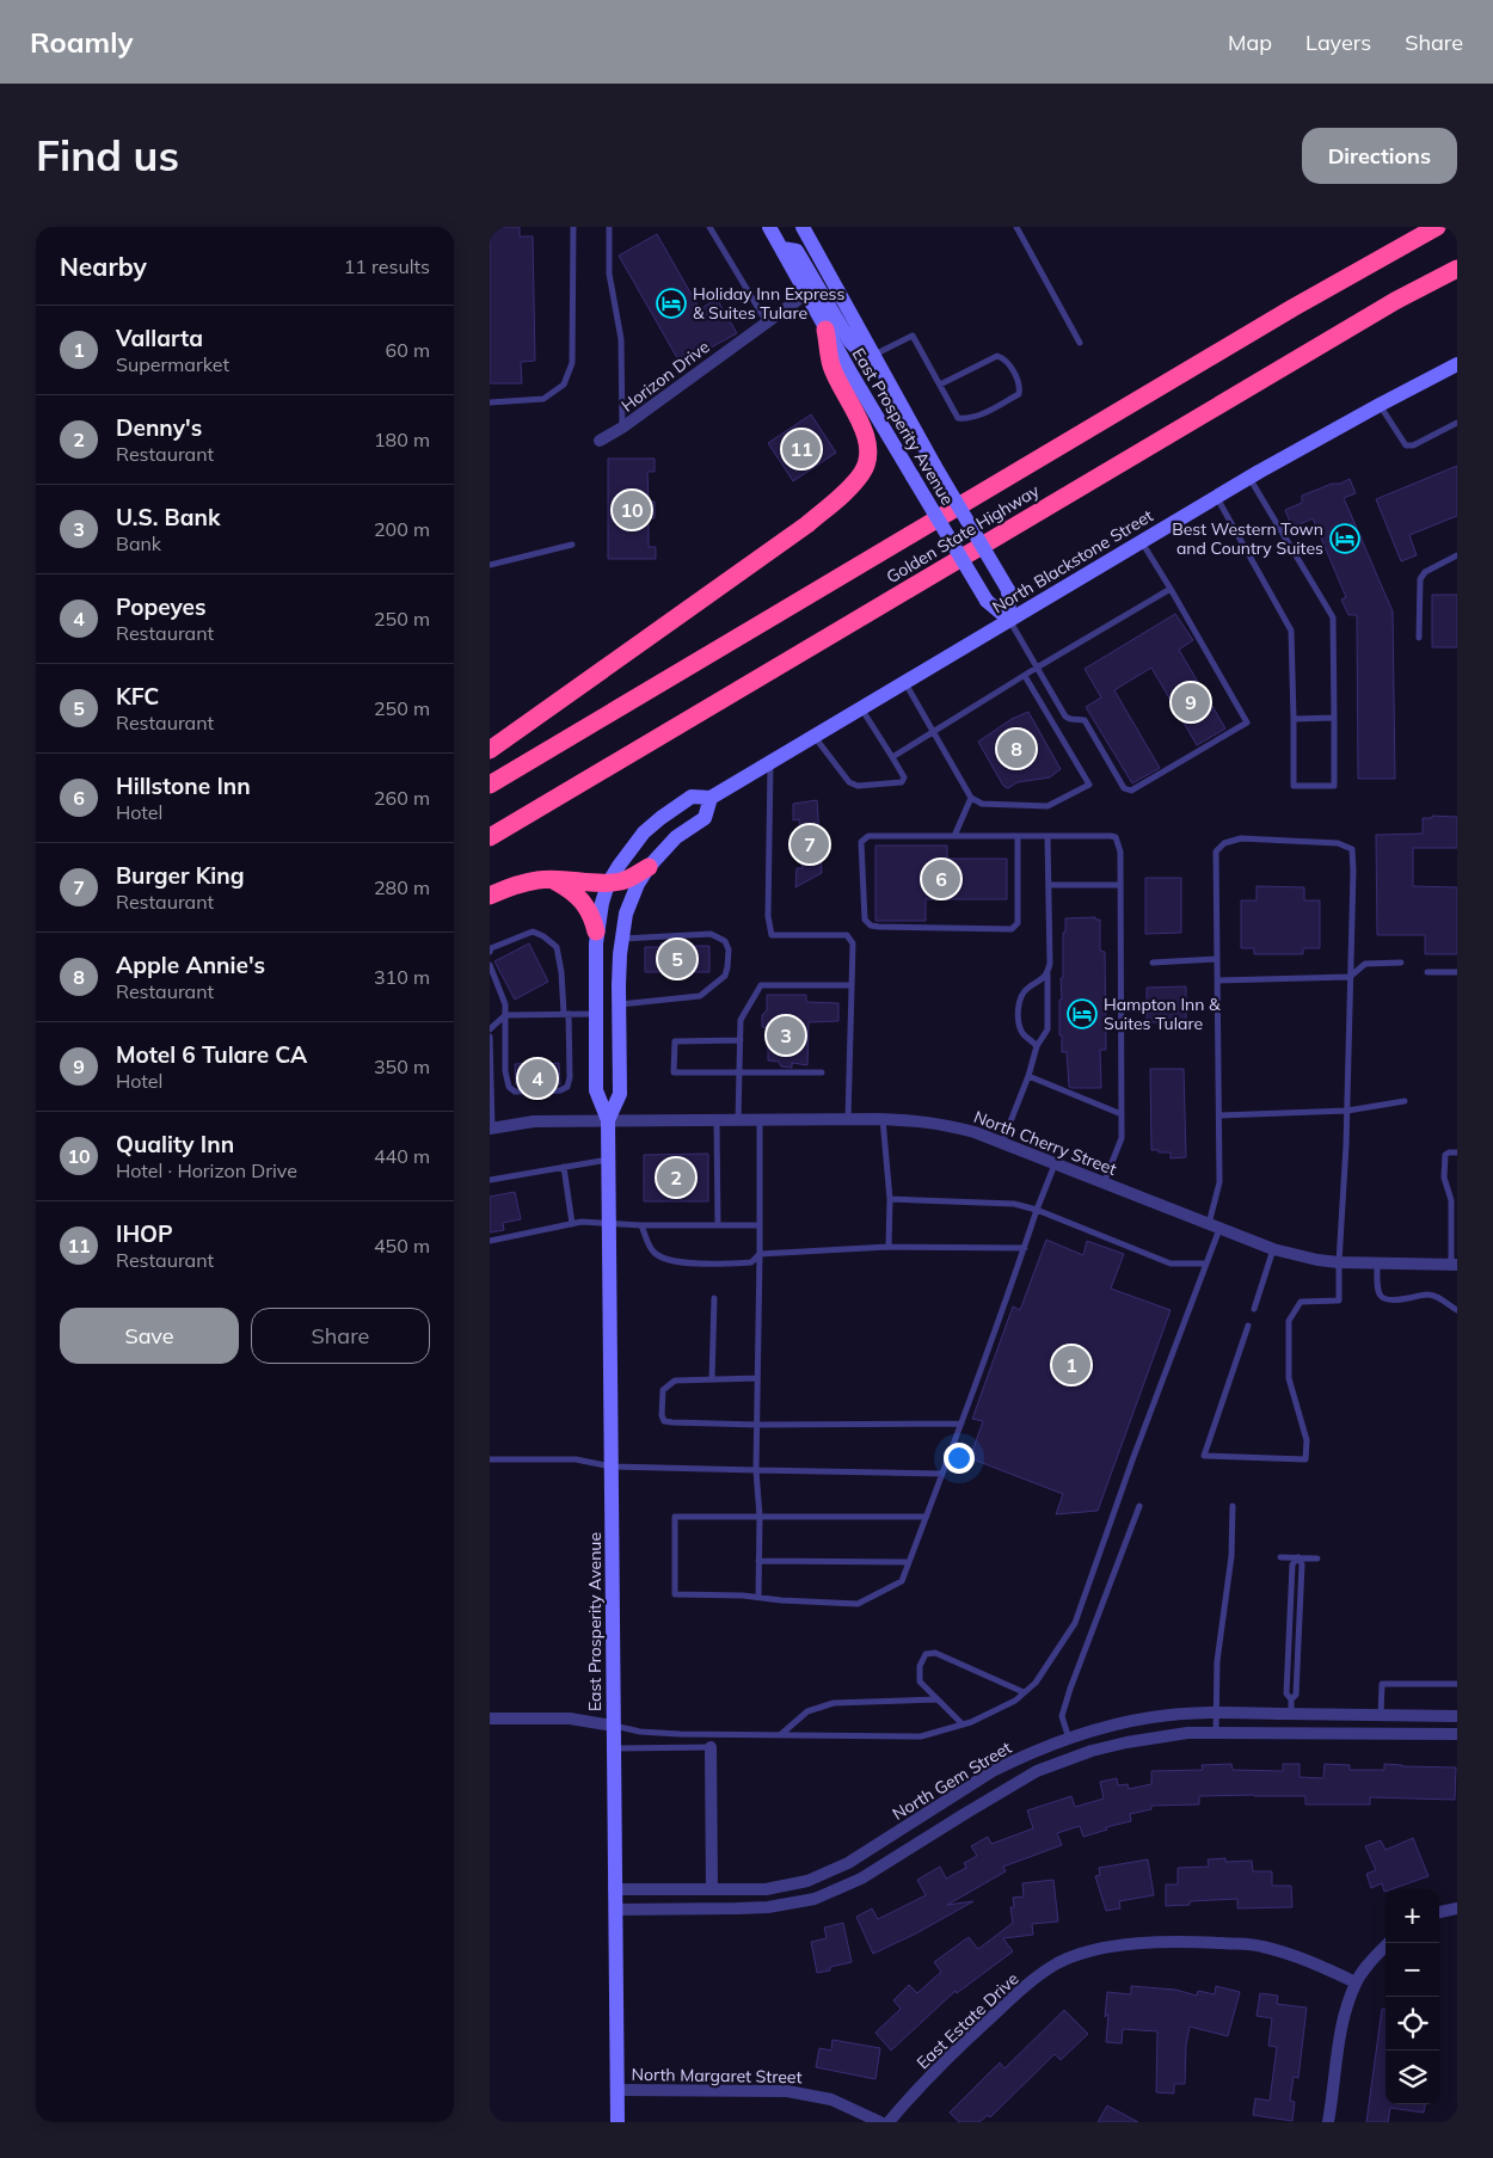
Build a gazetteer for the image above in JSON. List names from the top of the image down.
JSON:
{
  "streets": {
    "highway": ["Golden State Highway"],
    "main road": ["East Prosperity Avenue", "North Blackstone Street"],
    "street": [
      "Horizon Drive",
      "North Cherry Street",
      "North Gem Street",
      "East Estate Drive",
      "North Margaret Street"
    ]
  },
  "crossings": [
    ["Horizon Drive", "East Prosperity Avenue"],
    ["East Prosperity Avenue", "North Blackstone Street"],
    ["East Prosperity Avenue", "North Cherry Street"],
    ["East Prosperity Avenue", "North Gem Street"],
    ["East Prosperity Avenue", "North Margaret Street"]
  ],
  "places": {
    "hotel": ["Holiday Inn Express & Suites Tulare", "Best Western Town and Country Suites", "Hampton Inn & Suites Tulare"]
  },
  "page": {
    "header": "Roamly",
    "nav": ["Map", "Layers", "Share"],
    "buttons": [
      "Directions",
      ["Save", "Share"]
    ],
    "title": "Find us",
    "heading": ["Nearby", "11 results"],
    "list": [
      {
        "mark": "1",
        "name": "Vallarta",
        "note": "Supermarket",
        "value": "60 m"
      },
      {
        "mark": "2",
        "name": "Denny's",
        "note": "Restaurant",
        "value": "180 m"
      },
      {
        "mark": "3",
        "name": "U.S. Bank",
        "note": "Bank",
        "value": "200 m"
      },
      {
        "mark": "4",
        "name": "Popeyes",
        "note": "Restaurant",
        "value": "250 m"
      },
      {
        "mark": "5",
        "name": "KFC",
        "note": "Restaurant",
        "value": "250 m"
      },
      {
        "mark": "6",
        "name": "Hillstone Inn",
        "note": "Hotel",
        "value": "260 m"
      },
      {
        "mark": "7",
        "name": "Burger King",
        "note": "Restaurant",
        "value": "280 m"
      },
      {
        "mark": "8",
        "name": "Apple Annie's",
        "note": "Restaurant",
        "value": "310 m"
      },
      {
        "mark": "9",
        "name": "Motel 6 Tulare CA",
        "note": "Hotel",
        "value": "350 m"
      },
      {
        "mark": "10",
        "name": "Quality Inn",
        "note": "Hotel · Horizon Drive",
        "value": "440 m"
      },
      {
        "mark": "11",
        "name": "IHOP",
        "note": "Restaurant",
        "value": "450 m"
      }
    ],
    "pins": [
      "11",
      "10",
      "9",
      "8",
      "7",
      "6",
      "5",
      "3",
      "4",
      "2",
      "1"
    ],
    "map_buttons": ["+", "−"]
  }
}
